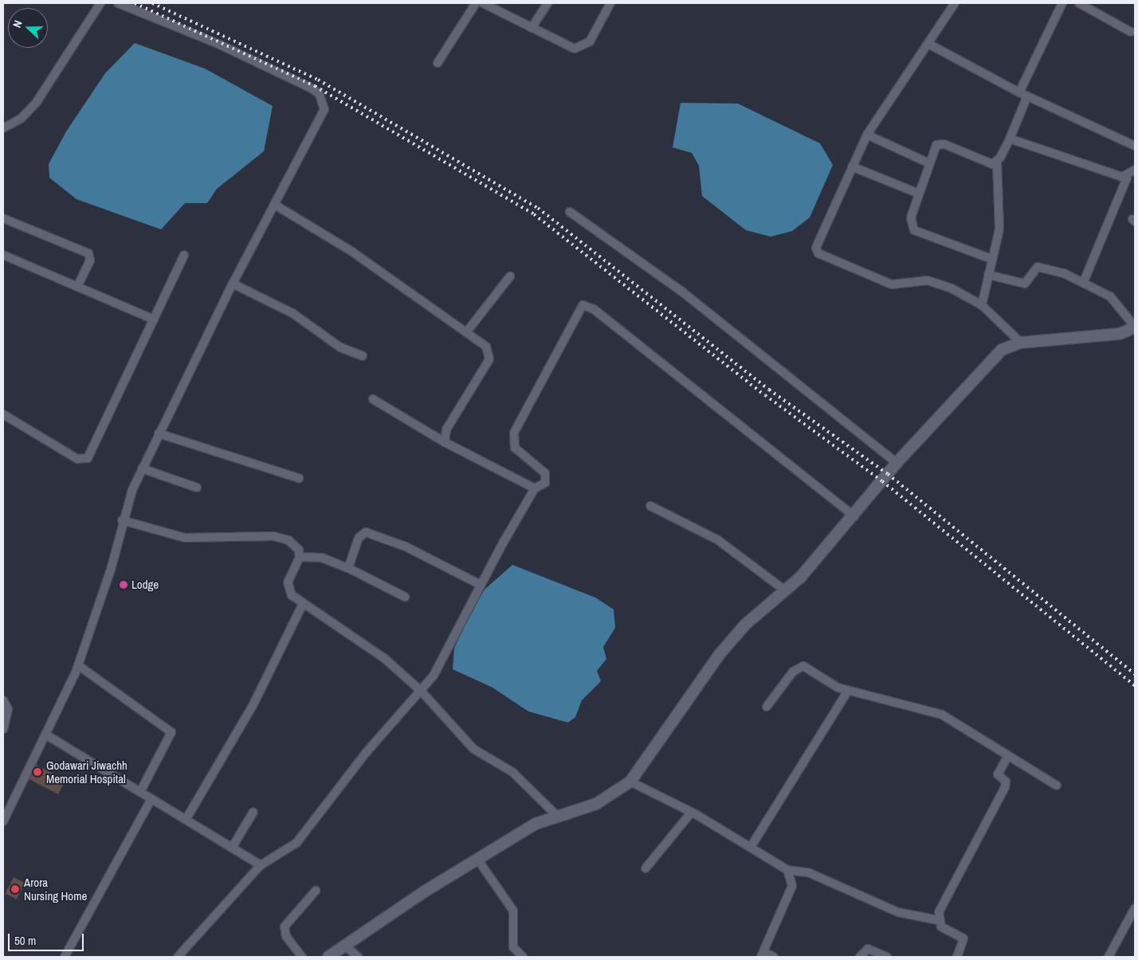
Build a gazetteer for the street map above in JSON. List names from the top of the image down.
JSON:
{
  "places": ["Lodge", "Godawari Jiwachh Memorial Hospital", "Arora Nursing Home"],
  "scale_bar": "50 m",
  "north": "left"
}
